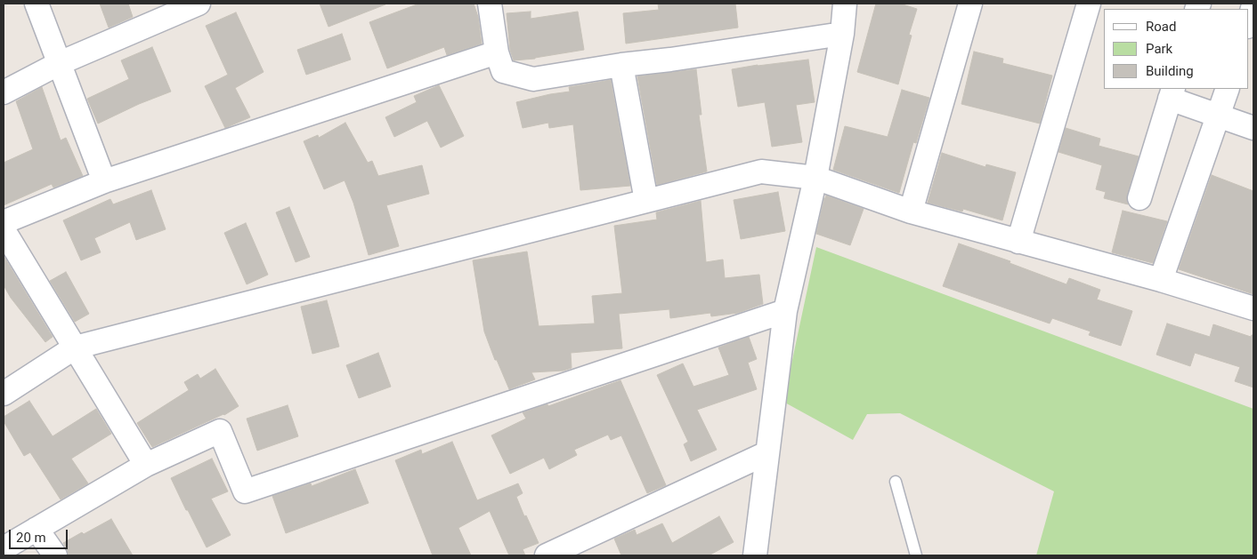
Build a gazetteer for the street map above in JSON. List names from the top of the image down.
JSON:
{
  "legend": ["Road", "Park", "Building"],
  "scale_bar": "20 m"
}
